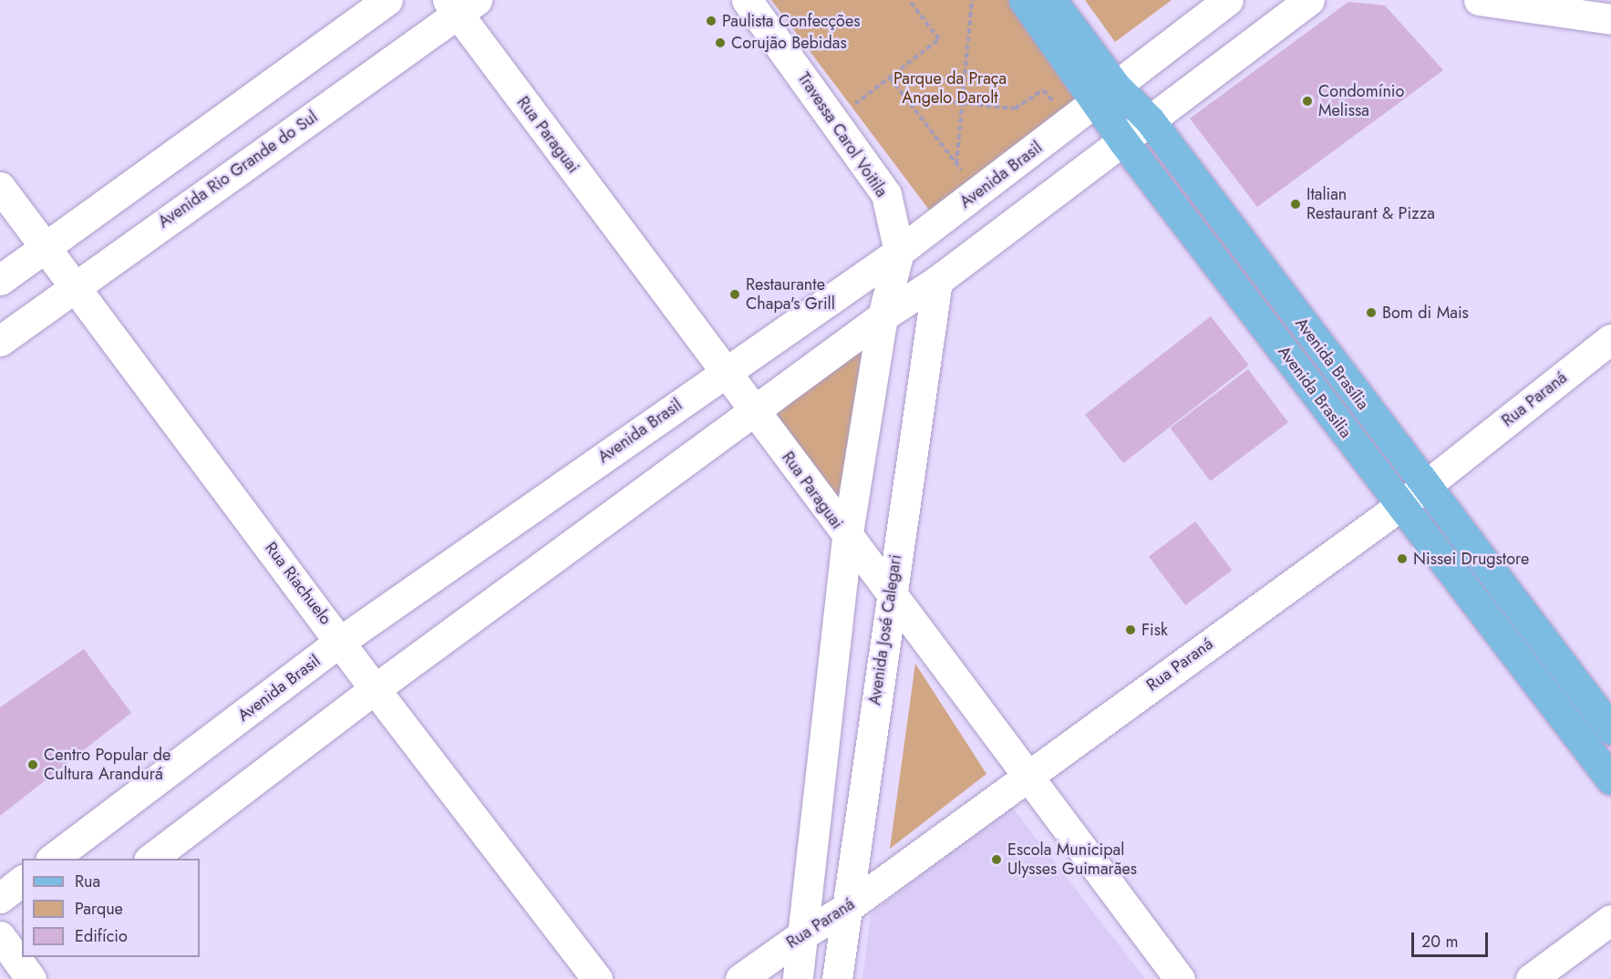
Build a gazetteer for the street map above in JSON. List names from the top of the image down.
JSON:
{
  "streets": {
    "main road": ["Avenida Brasília", "Avenida Brasilia"],
    "street": [
      "Rua Paraguai",
      "Travessa Carol Voitila",
      "Avenida Rio Grande do Sul",
      "Avenida Brasil",
      "Rua Paraná",
      "Rua Riachuelo",
      "Avenida José Calegari"
    ]
  },
  "crossings": [
    ["Rua Paraguai", "Avenida Rio Grande do Sul"],
    ["Rua Paraguai", "Avenida Brasil"],
    ["Rua Paraguai", "Rua Paraná"],
    ["Rua Paraguai", "Avenida José Calegari"],
    ["Travessa Carol Voitila", "Avenida Brasil"],
    ["Avenida Rio Grande do Sul", "Rua Riachuelo"],
    ["Avenida Brasil", "Avenida Brasília"],
    ["Avenida Brasil", "Avenida Brasilia"],
    ["Avenida Brasil", "Rua Riachuelo"],
    ["Avenida Brasília", "Avenida Brasilia"],
    ["Avenida Brasília", "Rua Paraná"],
    ["Avenida Brasilia", "Rua Paraná"],
    ["Rua Paraná", "Avenida José Calegari"]
  ],
  "parks": ["Parque da Praça Angelo Darolt"],
  "places": [
    "Paulista Confecções",
    "Corujão Bebidas",
    "Condomínio Melissa",
    "Italian Restaurant & Pizza",
    "Restaurante Chapa's Grill",
    "Bom di Mais",
    "Nissei Drugstore",
    "Fisk",
    "Centro Popular de Cultura Arandurá",
    "Escola Municipal Ulysses Guimarães"
  ],
  "legend": ["Rua", "Parque", "Edifício"],
  "scale_bar": "20 m"
}
